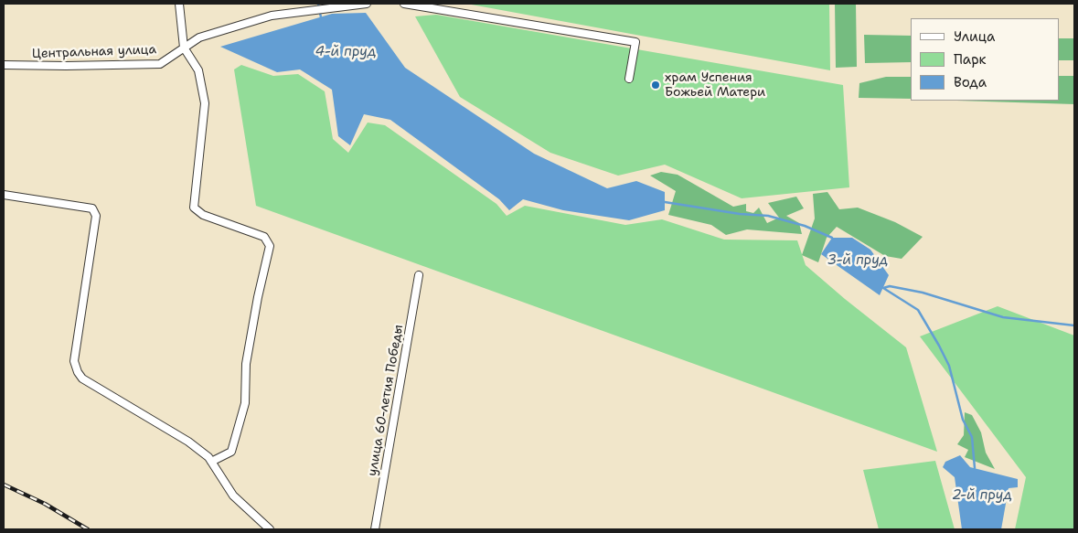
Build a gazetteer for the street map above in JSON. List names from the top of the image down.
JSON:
{
  "streets": {
    "street": ["Центральная улица", "улица 60-летия Победы"]
  },
  "water": ["4-й пруд", "3-й пруд", "2-й пруд"],
  "places": ["храм Успения Божьей Матери"],
  "legend": ["Улица", "Парк", "Вода"]
}
